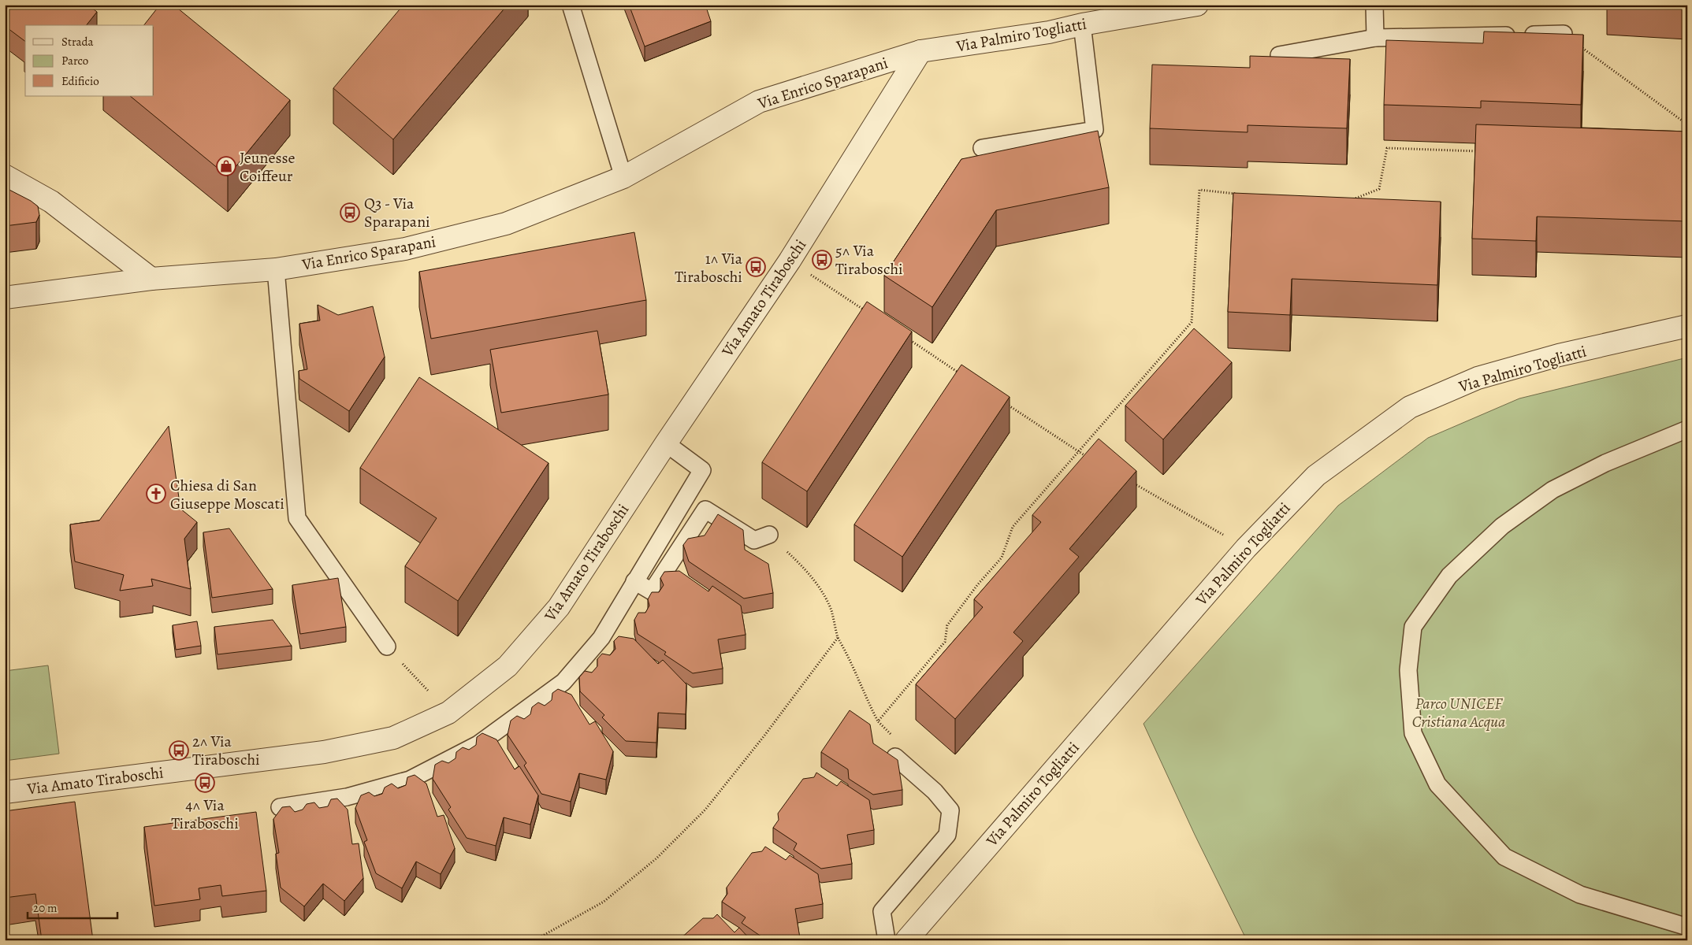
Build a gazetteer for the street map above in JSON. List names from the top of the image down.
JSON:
{
  "streets": {
    "street": ["Via Palmiro Togliatti", "Via Enrico Sparapani", "Via Amato Tiraboschi"]
  },
  "crossings": [
    ["Via Palmiro Togliatti", "Via Enrico Sparapani"],
    ["Via Palmiro Togliatti", "Via Amato Tiraboschi"],
    ["Via Enrico Sparapani", "Via Amato Tiraboschi"]
  ],
  "parks": ["Parco UNICEF Cristiana Acqua"],
  "places": {
    "shop": ["Jeunesse Coiffeur"],
    "bus stop": [
      "Q3 - Via Sparapani",
      "5^ Via Tiraboschi",
      "1^ Via Tiraboschi",
      "2^ Via Tiraboschi",
      "4^ Via Tiraboschi"
    ],
    "church": ["Chiesa di San Giuseppe Moscati"]
  },
  "legend": ["Strada", "Parco", "Edificio"],
  "scale_bar": "20 m"
}
